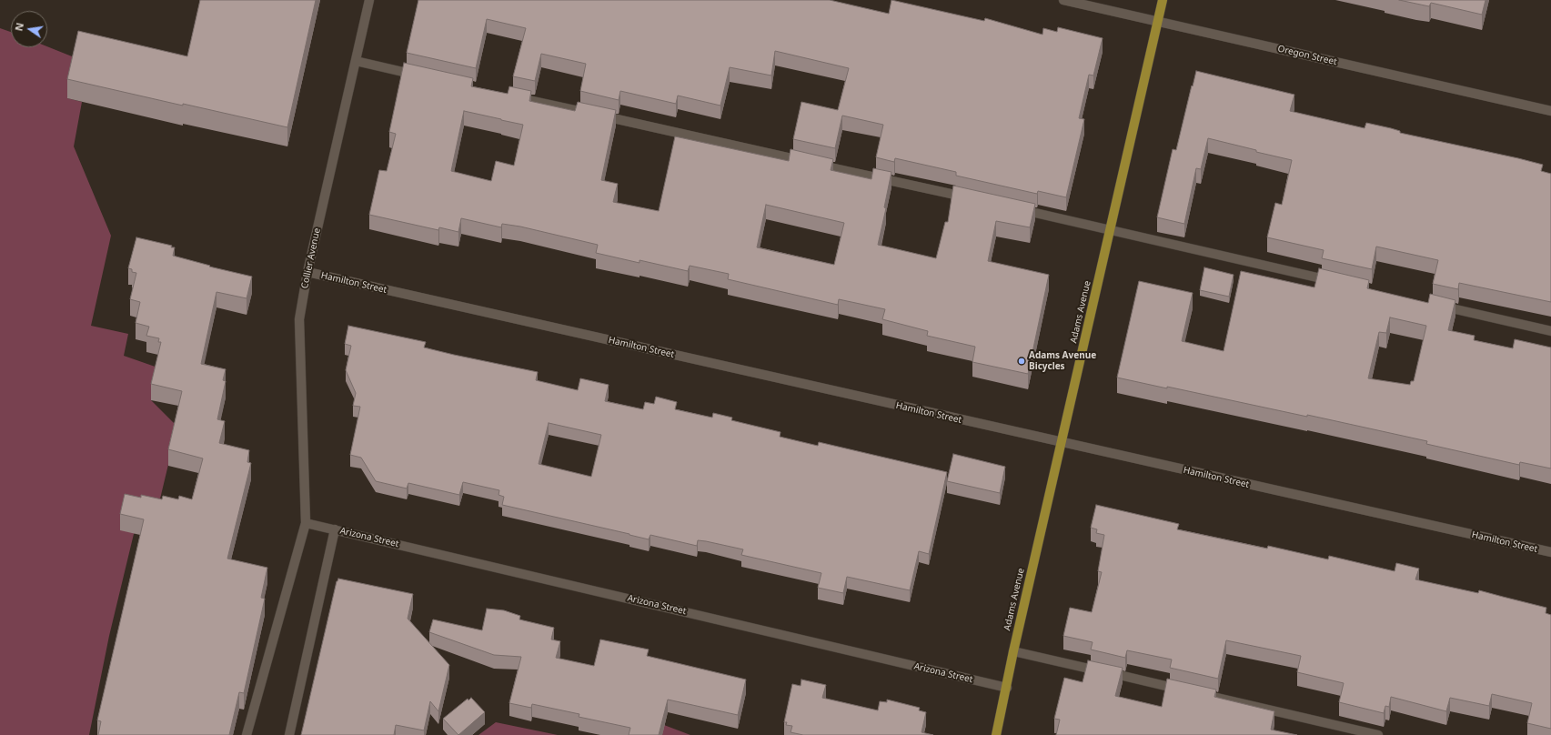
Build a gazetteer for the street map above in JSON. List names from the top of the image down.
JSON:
{
  "streets": {
    "main road": ["Adams Avenue"],
    "street": [
      "Oregon Street",
      "Collier Avenue",
      "Hamilton Street",
      "Arizona Street"
    ]
  },
  "crossings": [
    ["Oregon Street", "Adams Avenue"],
    ["Collier Avenue", "Hamilton Street"],
    ["Collier Avenue", "Arizona Street"],
    ["Hamilton Street", "Adams Avenue"],
    ["Adams Avenue", "Arizona Street"]
  ],
  "places": ["Adams Avenue Bicycles"],
  "north": "left"
}
